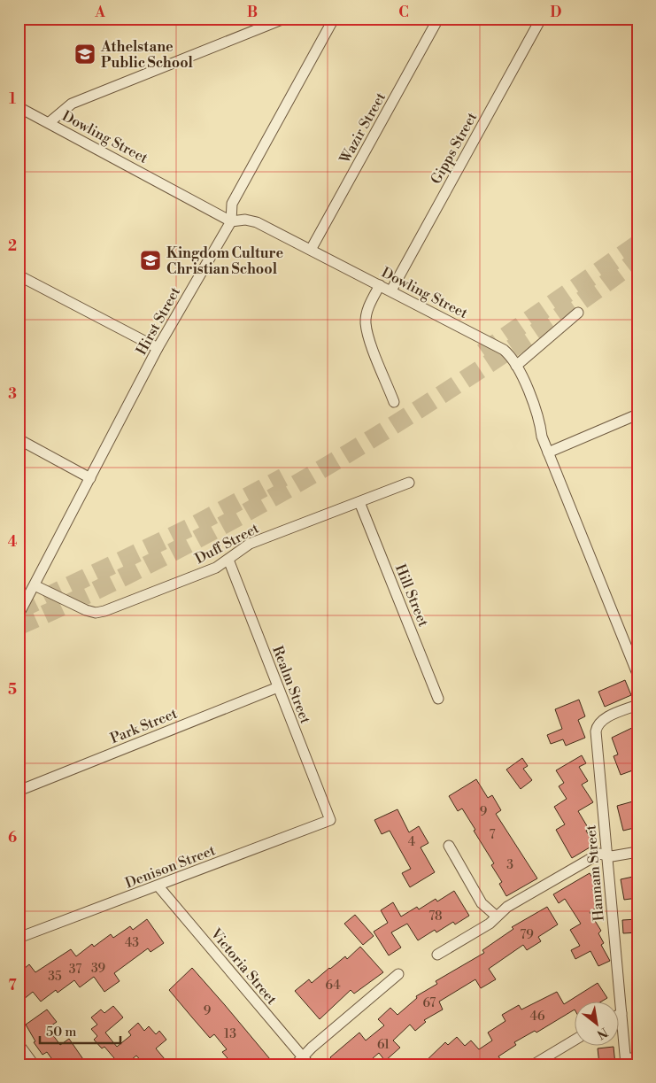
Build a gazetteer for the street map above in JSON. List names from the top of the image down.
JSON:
{
  "streets": {
    "street": [
      "Wazir Street",
      "Dowling Street",
      "Gipps Street",
      "Hirst Street",
      "Duff Street",
      "Hill Street",
      "Realm Street",
      "Park Street",
      "Denison Street",
      "Hannam Street",
      "Victoria Street"
    ]
  },
  "crossings": [
    ["Wazir Street", "Dowling Street"],
    ["Dowling Street", "Gipps Street"],
    ["Dowling Street", "Hirst Street"],
    ["Hirst Street", "Duff Street"],
    ["Duff Street", "Hill Street"],
    ["Duff Street", "Realm Street"],
    ["Realm Street", "Park Street"],
    ["Realm Street", "Denison Street"],
    ["Denison Street", "Victoria Street"]
  ],
  "places": {
    "school or university": ["Athelstane Public School", "Kingdom Culture Christian School"]
  },
  "house_numbers": [
    "9",
    "7",
    "4",
    "3",
    "78",
    "79",
    "43",
    "39",
    "37",
    "35",
    "64",
    "67",
    "9",
    "46",
    "13",
    "61"
  ],
  "scale_bar": "50 m",
  "north": "bottom right",
  "grid": {
    "columns": [
      "A",
      "B",
      "C",
      "D"
    ],
    "rows": [
      "1",
      "2",
      "3",
      "4",
      "5",
      "6",
      "7"
    ]
  }
}
